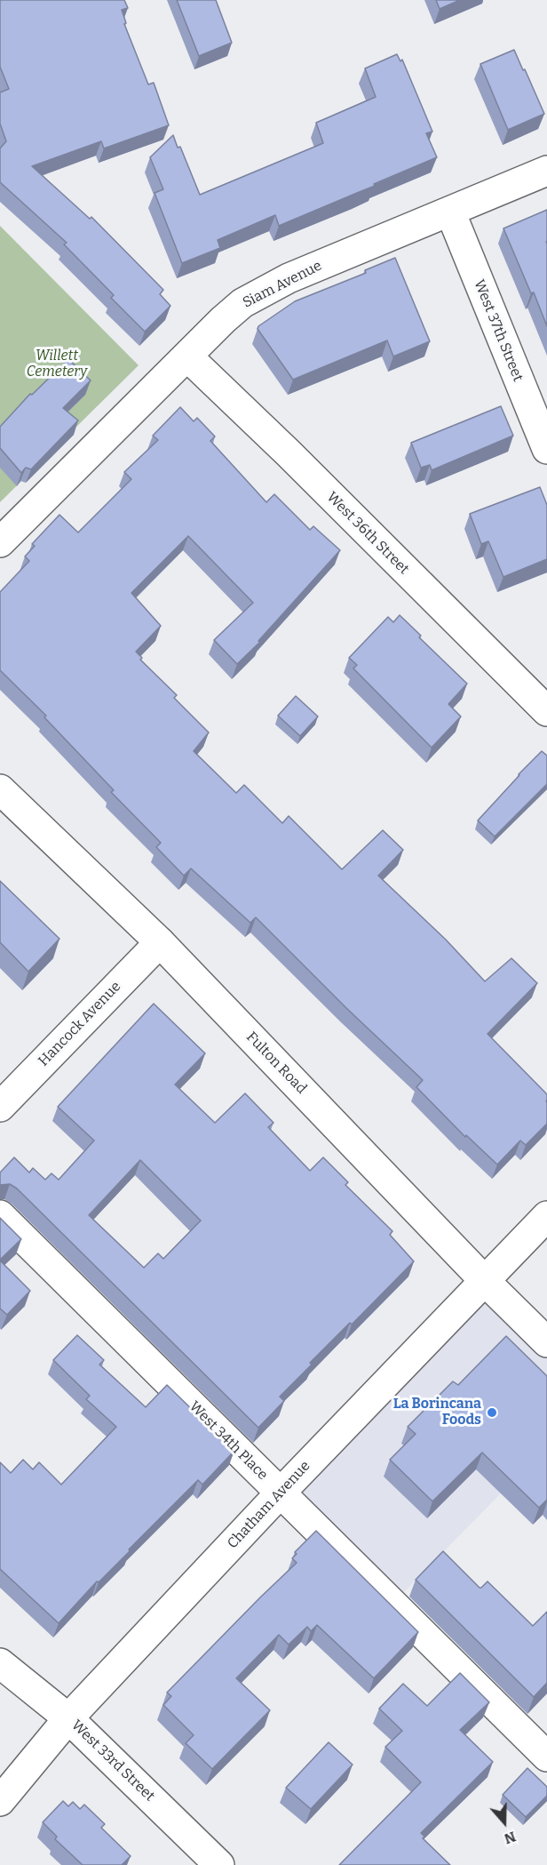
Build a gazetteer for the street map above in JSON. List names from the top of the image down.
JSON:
{
  "streets": {
    "street": [
      "Siam Avenue",
      "West 37th Street",
      "West 36th Street",
      "Hancock Avenue",
      "Fulton Road",
      "West 34th Place",
      "Chatham Avenue",
      "West 33rd Street"
    ]
  },
  "crossings": [
    ["Siam Avenue", "West 37th Street"],
    ["Siam Avenue", "West 36th Street"],
    ["Hancock Avenue", "Fulton Road"],
    ["Fulton Road", "Chatham Avenue"],
    ["West 34th Place", "Chatham Avenue"],
    ["Chatham Avenue", "West 33rd Street"]
  ],
  "parks": ["Willett Cemetery"],
  "places": ["La Borincana Foods"],
  "north": "bottom"
}
